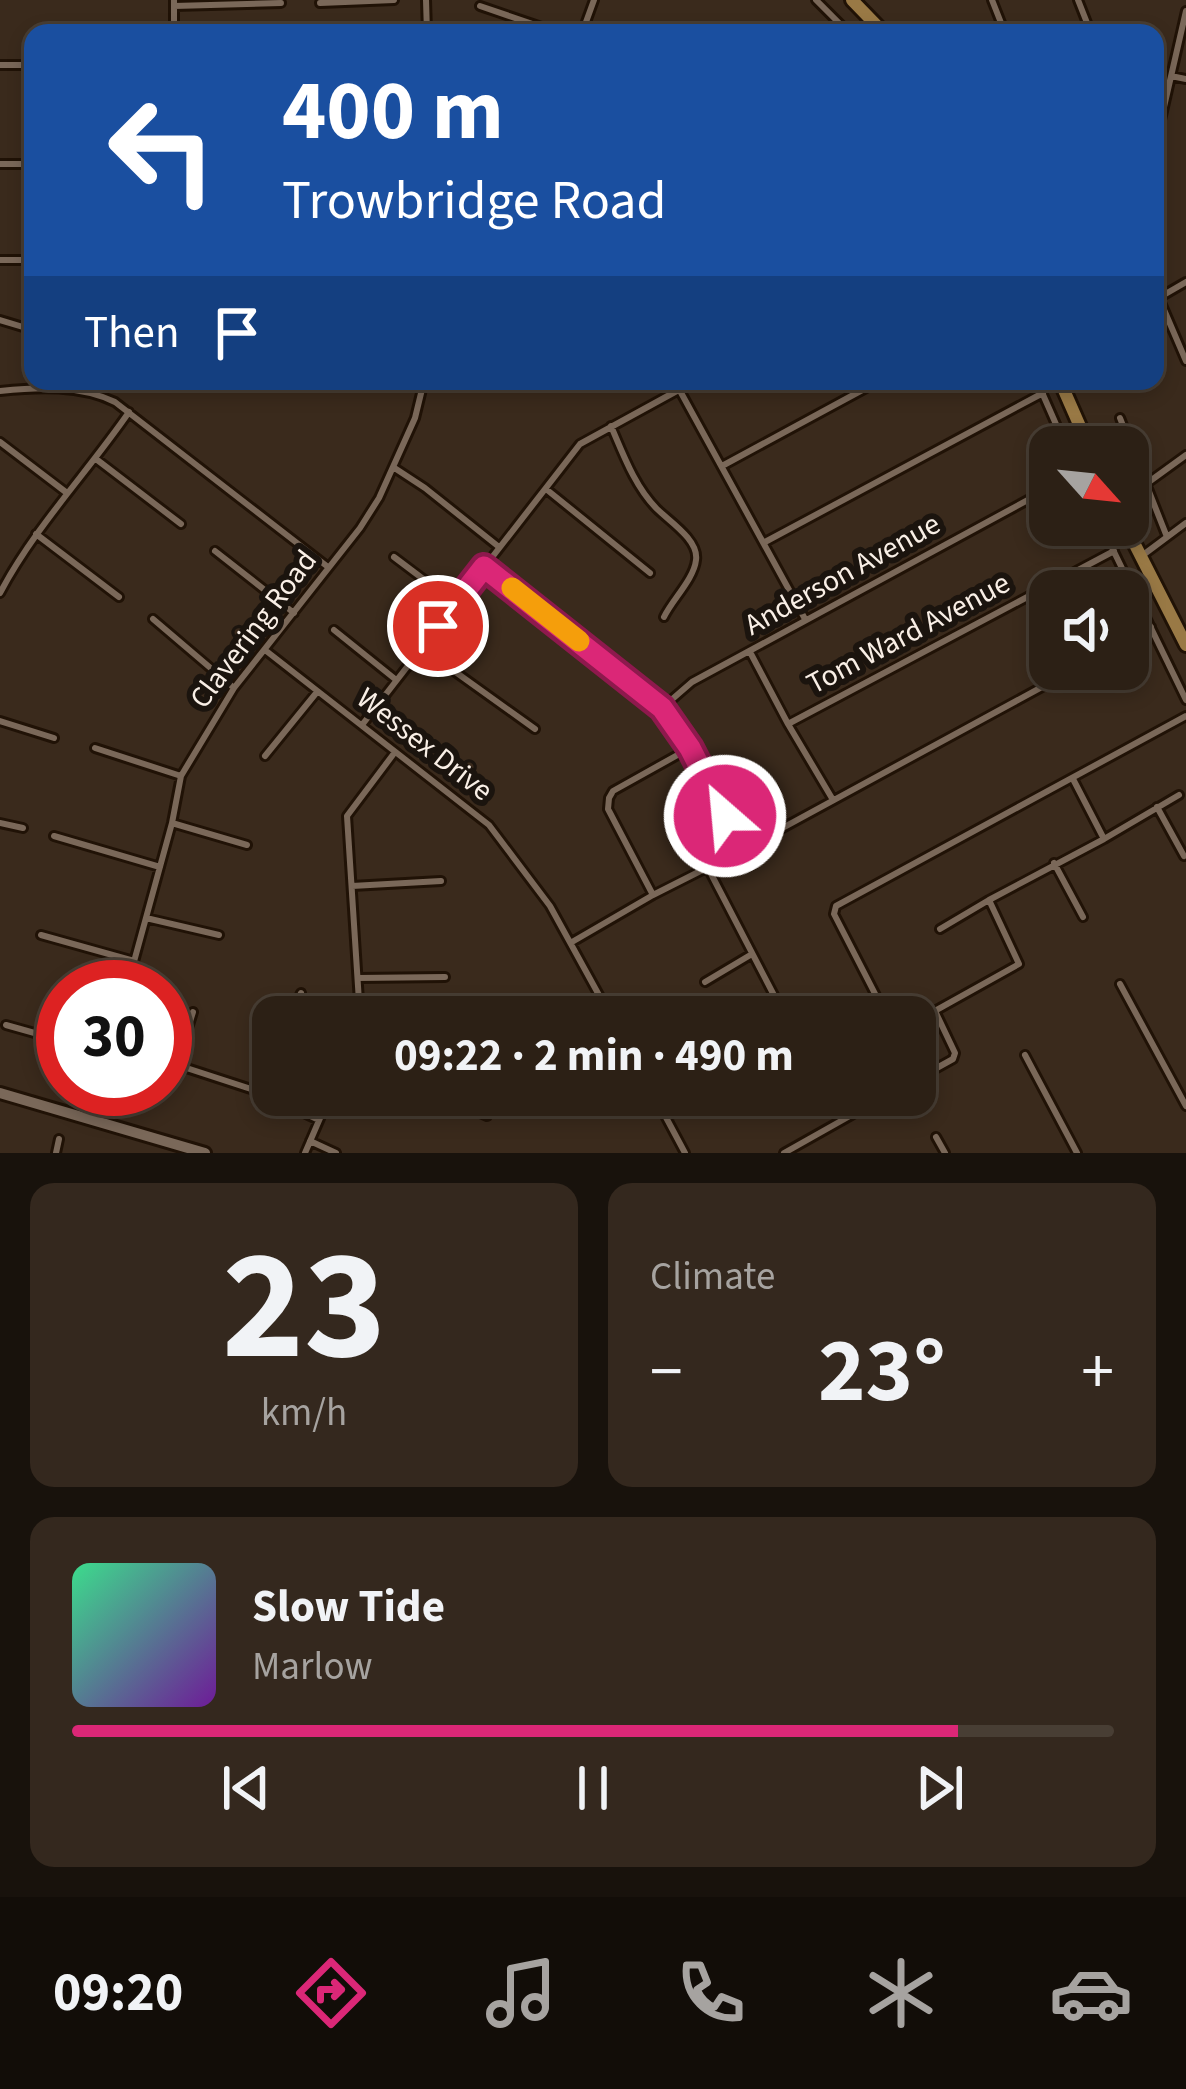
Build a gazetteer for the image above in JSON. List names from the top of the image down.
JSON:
{
  "streets": {
    "street": [
      "Anderson Avenue",
      "Clavering Road",
      "Tom Ward Avenue",
      "Wessex Drive"
    ]
  },
  "crossings": [
    ["Clavering Road", "Wessex Drive"]
  ],
  "north": "bottom right",
  "page": {
    "turn": ["400 m", "Trowbridge Road"],
    "then": "Then",
    "limit": "30",
    "trip": "09:22 · 2 min · 490 m",
    "tile": [
      ["23", "km/h"],
      "Climate"
    ],
    "heat": ["−", "23°", "+"],
    "song": ["Slow Tide", "Marlow"],
    "tabs": "09:20"
  }
}
